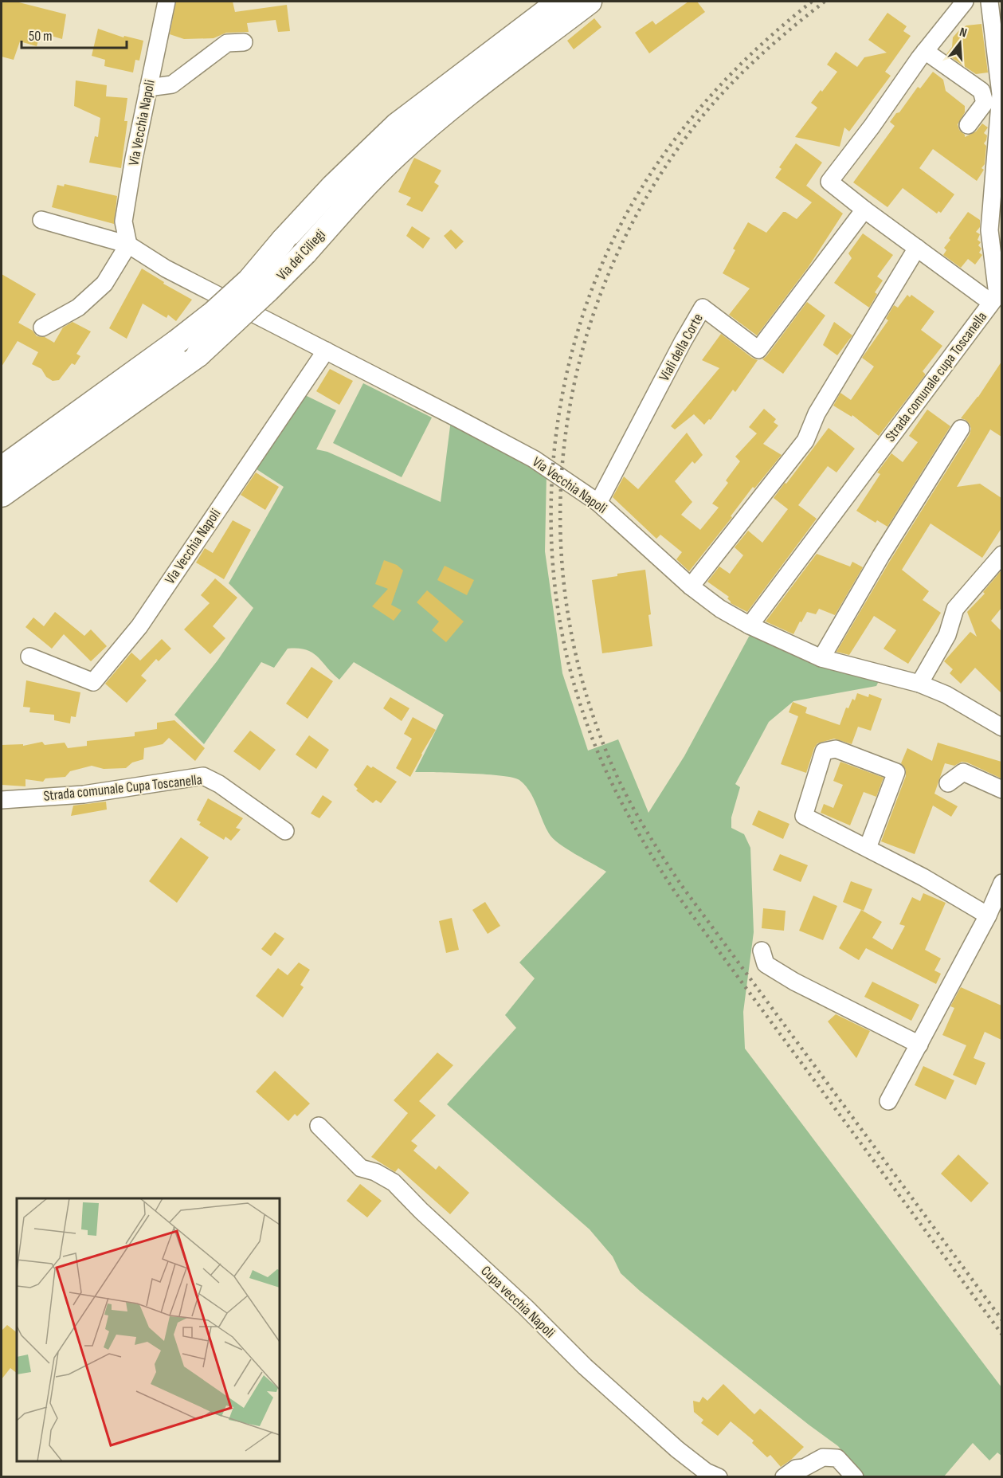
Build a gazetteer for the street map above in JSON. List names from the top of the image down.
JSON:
{
  "streets": {
    "main road": ["Via dei Ciliegi"],
    "street": [
      "Via Vecchia Napoli",
      "Viali della Corte",
      "Strada comunale cupa Toscanella",
      "Strada comunale Cupa Toscanella",
      "Cupa vecchia Napoli"
    ]
  },
  "crossings": [
    ["Via Vecchia Napoli", "Viali della Corte"],
    ["Via Vecchia Napoli", "Strada comunale cupa Toscanella"]
  ],
  "scale_bar": "50 m",
  "north": "top"
}
